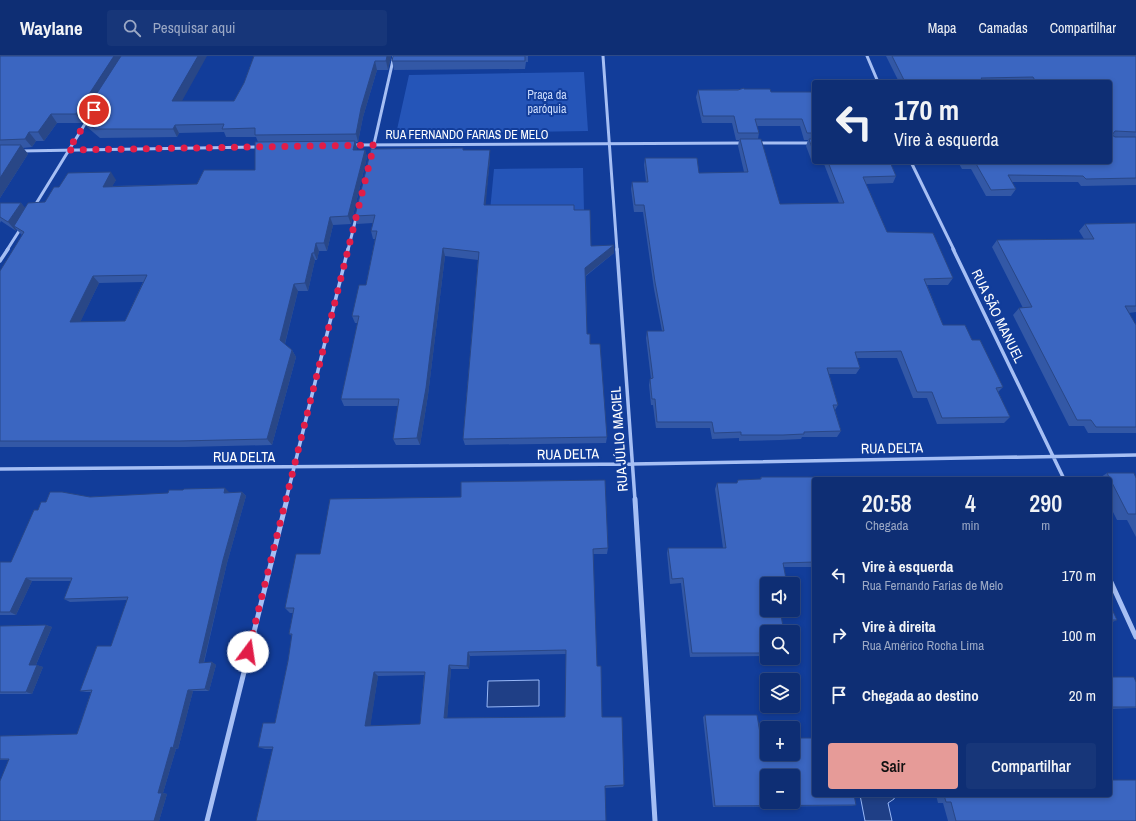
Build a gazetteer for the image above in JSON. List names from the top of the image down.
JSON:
{
  "streets": {
    "street": [
      "RUA FERNANDO FARIAS DE MELO",
      "RUA SÃO MANUEL",
      "RUA JÚLIO MACIEL",
      "RUA DELTA"
    ]
  },
  "crossings": [
    ["RUA FERNANDO FARIAS DE MELO", "RUA JÚLIO MACIEL"],
    ["RUA SÃO MANUEL", "RUA DELTA"],
    ["RUA JÚLIO MACIEL", "RUA DELTA"]
  ],
  "parks": ["Praça da paróquia"],
  "page": {
    "header": "Waylane",
    "search": "Pesquisar aqui",
    "nav": ["Mapa", "Camadas", "Compartilhar"],
    "turn": ["170 m", "Vire à esquerda"],
    "eta": [
      "20:58",
      "Chegada",
      "4",
      "min",
      "290",
      "m"
    ],
    "list": [
      {
        "name": "Vire à esquerda",
        "note": "Rua Fernando Farias de Melo",
        "value": "170 m"
      },
      {
        "name": "Vire à direita",
        "note": "Rua Américo Rocha Lima",
        "value": "100 m"
      },
      {
        "name": "Chegada ao destino",
        "value": "20 m"
      }
    ],
    "map_buttons": ["+", "−"],
    "buttons": ["Sair", "Compartilhar"]
  }
}
